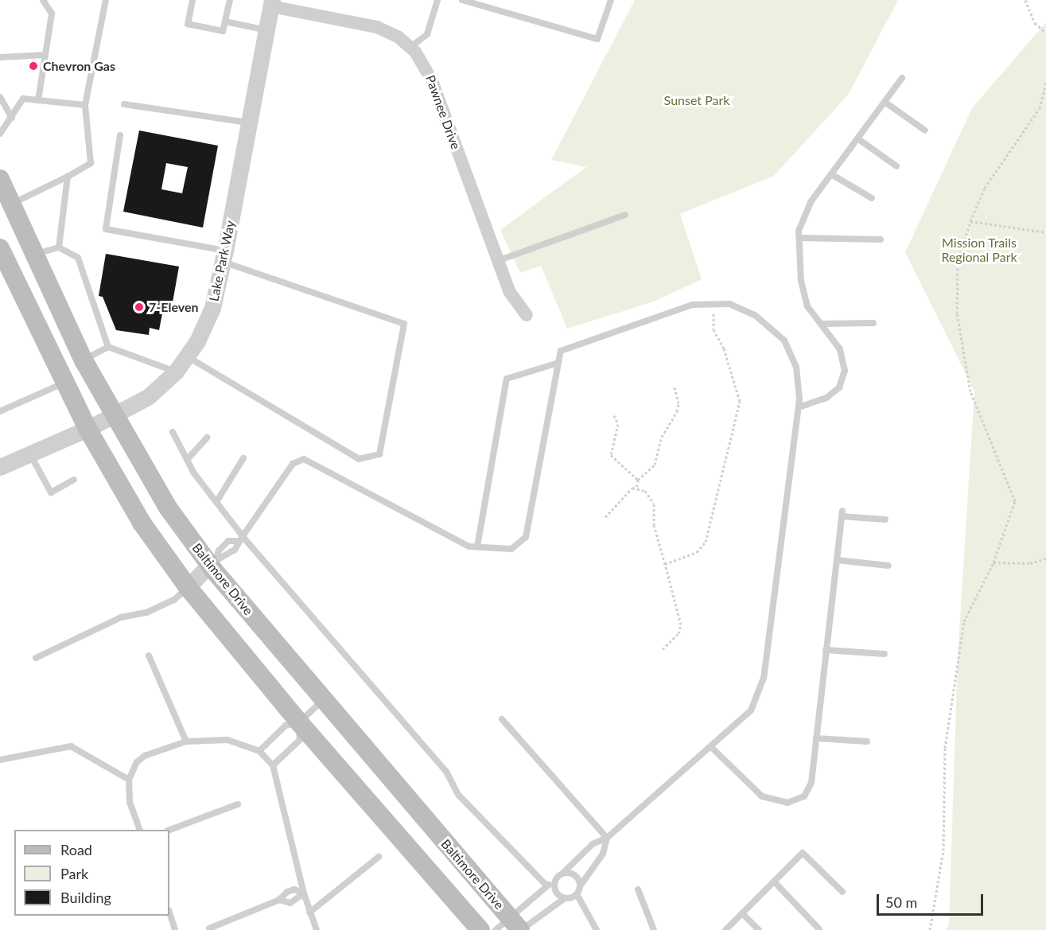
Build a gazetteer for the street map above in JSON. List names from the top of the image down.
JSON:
{
  "streets": {
    "main road": ["Baltimore Drive"],
    "street": ["Pawnee Drive", "Lake Park Way"]
  },
  "crossings": [
    ["Pawnee Drive", "Lake Park Way"],
    ["Lake Park Way", "Baltimore Drive"]
  ],
  "parks": ["Sunset Park", "Mission Trails Regional Park"],
  "places": ["Chevron Gas", "7-Eleven"],
  "legend": ["Road", "Park", "Building"],
  "scale_bar": "50 m"
}
